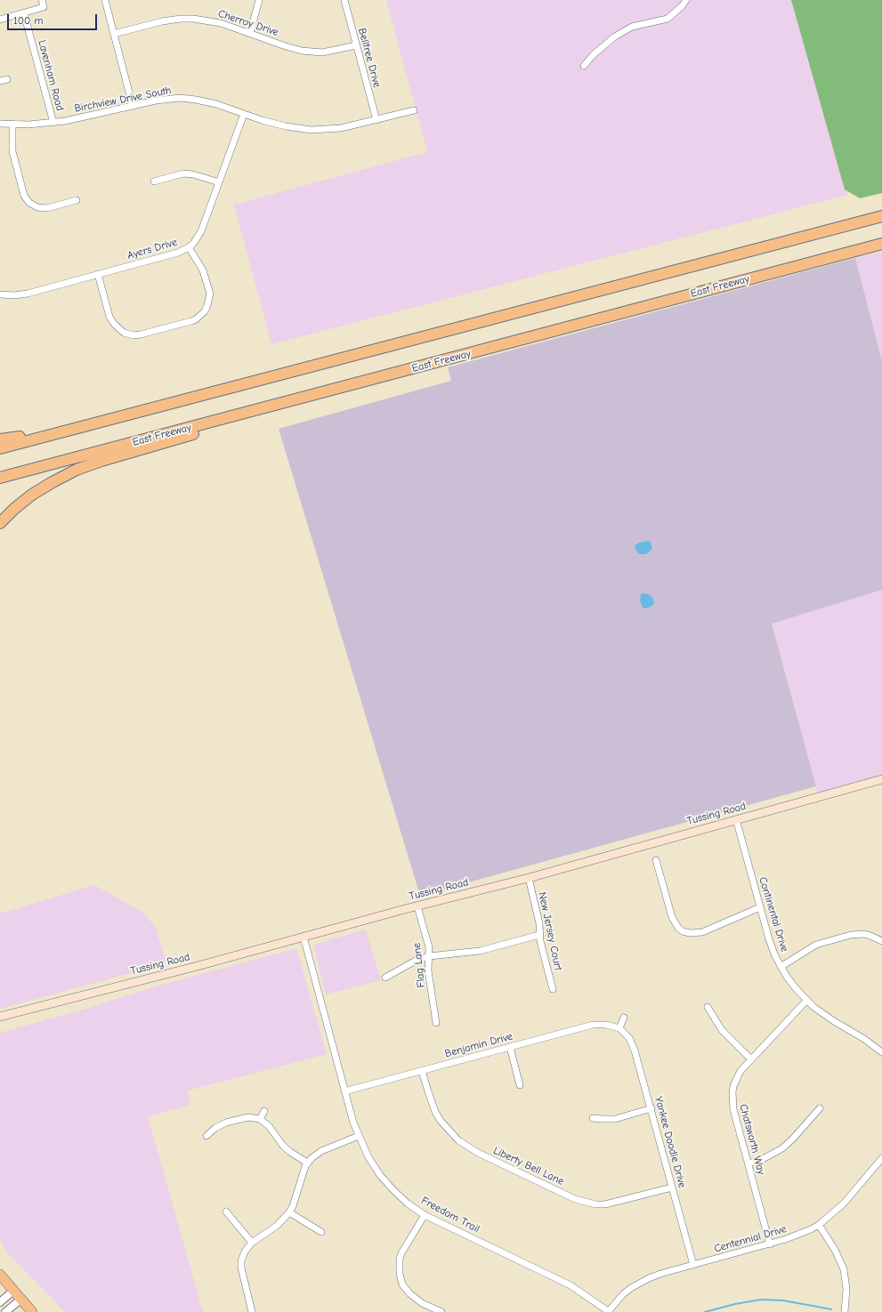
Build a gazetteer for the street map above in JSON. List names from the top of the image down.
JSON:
{
  "streets": {
    "highway": ["East Freeway"],
    "main road": ["Tussing Road"],
    "street": [
      "Cherroy Drive",
      "Belltree Drive",
      "Lavenham Road",
      "Birchview Drive South",
      "Ayers Drive",
      "Continental Drive",
      "New Jersey Court",
      "Flag Lane",
      "Benjamin Drive",
      "Chatsworth Way",
      "Yankee Doodle Drive",
      "Liberty Bell Lane",
      "Freedom Trail",
      "Centennial Drive"
    ]
  },
  "crossings": [
    ["Cherroy Drive", "Belltree Drive"],
    ["Belltree Drive", "Birchview Drive South"],
    ["Lavenham Road", "Birchview Drive South"],
    ["Birchview Drive South", "Ayers Drive"],
    ["Tussing Road", "Continental Drive"],
    ["Tussing Road", "New Jersey Court"],
    ["Tussing Road", "Flag Lane"],
    ["Tussing Road", "Freedom Trail"],
    ["Continental Drive", "Chatsworth Way"],
    ["Benjamin Drive", "Yankee Doodle Drive"],
    ["Benjamin Drive", "Liberty Bell Lane"],
    ["Benjamin Drive", "Freedom Trail"],
    ["Chatsworth Way", "Centennial Drive"],
    ["Yankee Doodle Drive", "Liberty Bell Lane"],
    ["Yankee Doodle Drive", "Centennial Drive"],
    ["Freedom Trail", "Centennial Drive"]
  ],
  "scale_bar": "100 m"
}
